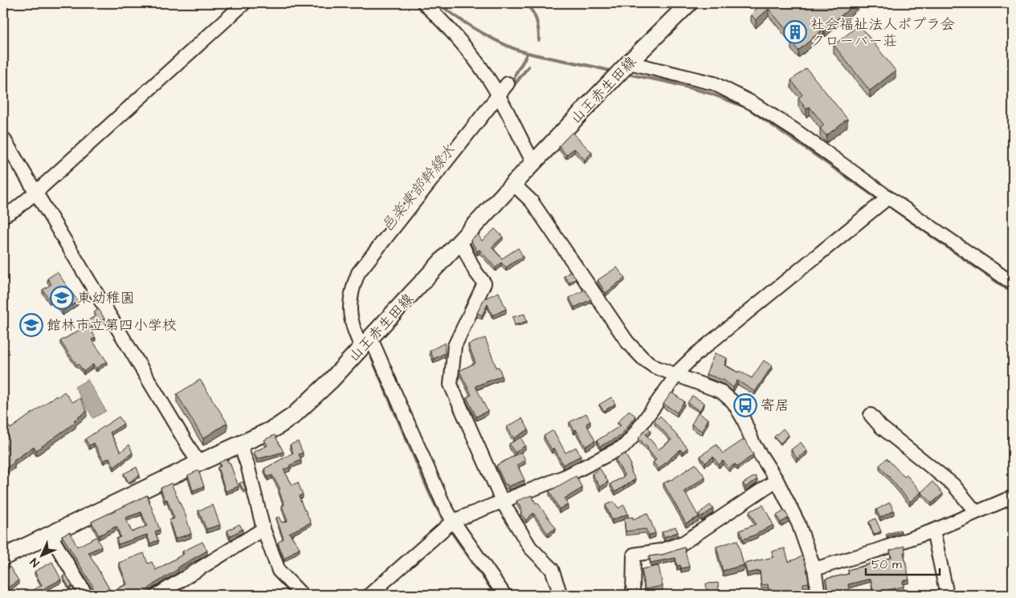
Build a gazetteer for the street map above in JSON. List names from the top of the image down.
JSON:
{
  "streets": {
    "main road": ["山王赤生田線"]
  },
  "water": ["邑楽東部幹線水"],
  "places": {
    "building": ["社会福祉法人ポプラ会 クローバー荘"],
    "school or university": ["東幼稚園", "館林市立第四小学校"],
    "bus stop": ["寄居"]
  },
  "scale_bar": "50 m",
  "north": "bottom left"
}
